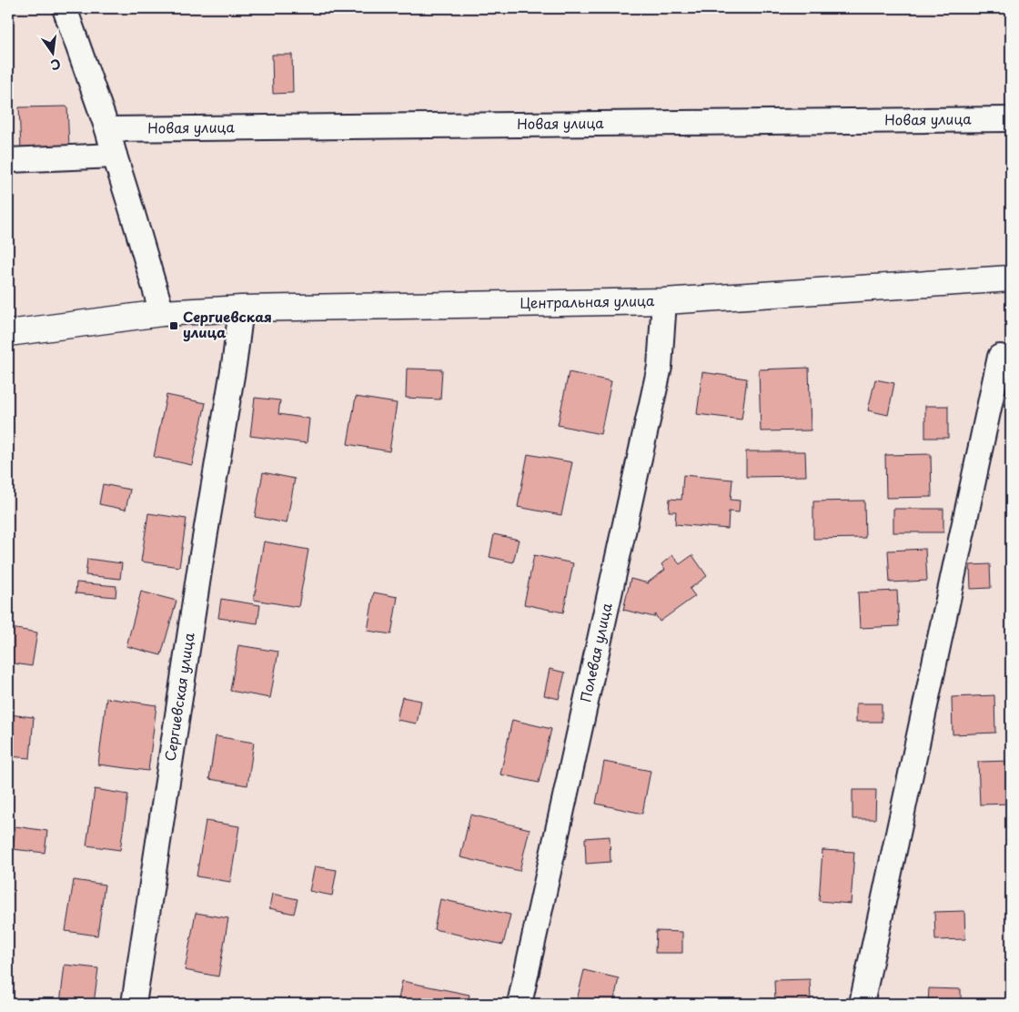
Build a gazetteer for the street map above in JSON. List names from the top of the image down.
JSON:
{
  "streets": {
    "street": [
      "Новая улица",
      "Центральная улица",
      "Полевая улица",
      "Сергиевская улица"
    ]
  },
  "crossings": [
    ["Центральная улица", "Полевая улица"],
    ["Центральная улица", "Сергиевская улица"]
  ],
  "places": {
    "transit": ["Сергиевская улица"]
  },
  "north": "bottom"
}
